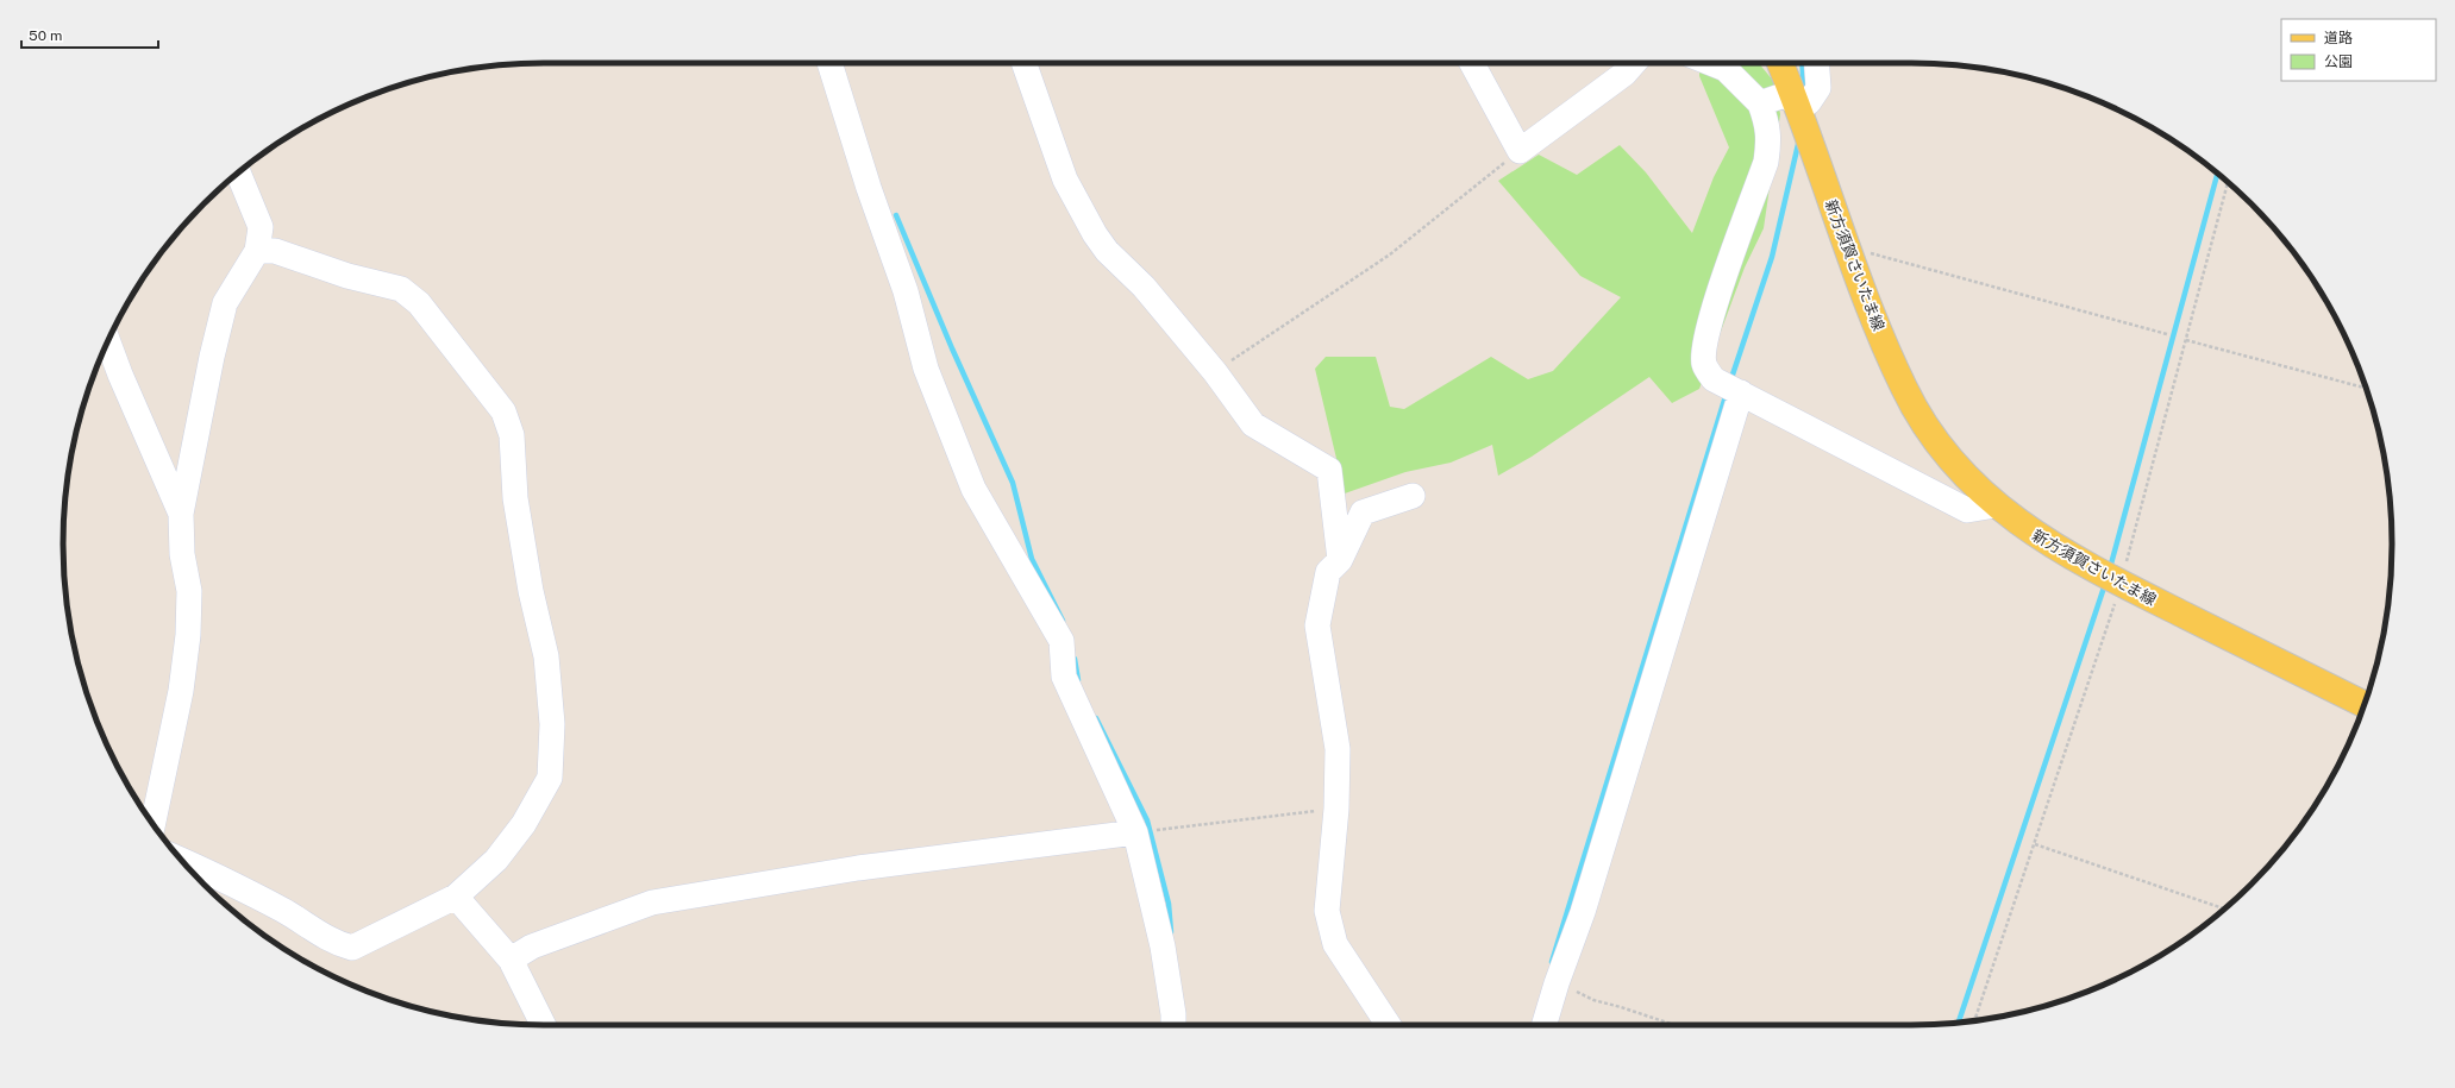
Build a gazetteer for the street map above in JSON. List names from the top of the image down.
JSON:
{
  "streets": {
    "main road": ["新方須賀さいたま線"]
  },
  "legend": ["道路", "公園"],
  "scale_bar": "50 m"
}
